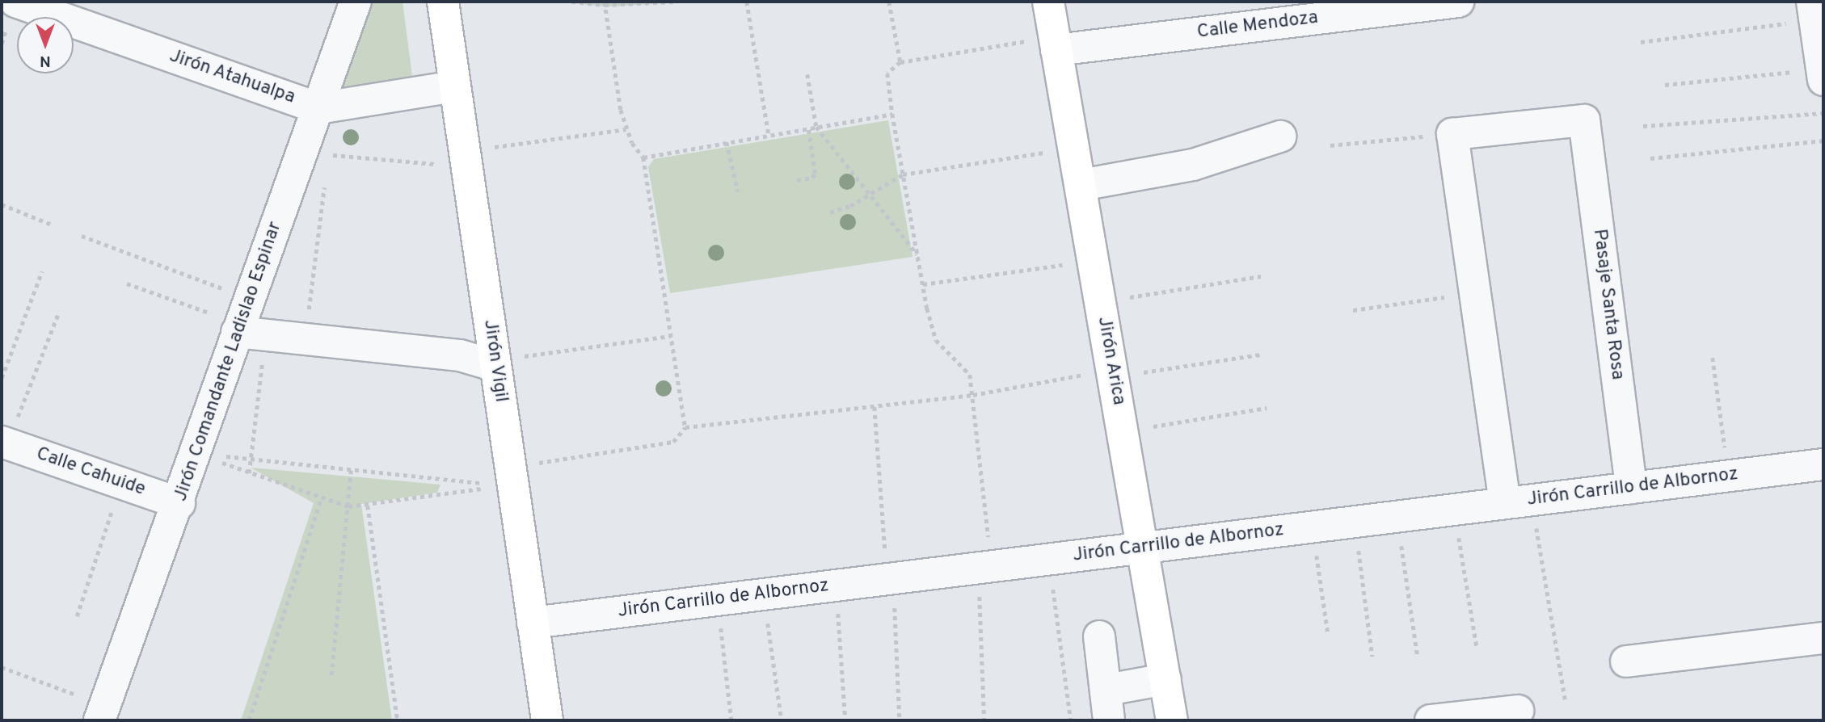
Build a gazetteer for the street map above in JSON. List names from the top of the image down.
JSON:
{
  "streets": {
    "main road": ["Jirón Vigil", "Jirón Arica"],
    "street": [
      "Calle Mendoza",
      "Jirón Atahualpa",
      "Pasaje Santa Rosa",
      "Jirón Comandante Ladislao Espinar",
      "Calle Cahuide",
      "Jirón Carrillo de Albornoz"
    ]
  },
  "crossings": [
    ["Calle Mendoza", "Jirón Arica"],
    ["Jirón Atahualpa", "Jirón Vigil"],
    ["Jirón Atahualpa", "Jirón Comandante Ladislao Espinar"],
    ["Pasaje Santa Rosa", "Jirón Carrillo de Albornoz"],
    ["Jirón Vigil", "Jirón Carrillo de Albornoz"],
    ["Jirón Arica", "Jirón Carrillo de Albornoz"],
    ["Jirón Comandante Ladislao Espinar", "Calle Cahuide"]
  ],
  "north": "bottom"
}
